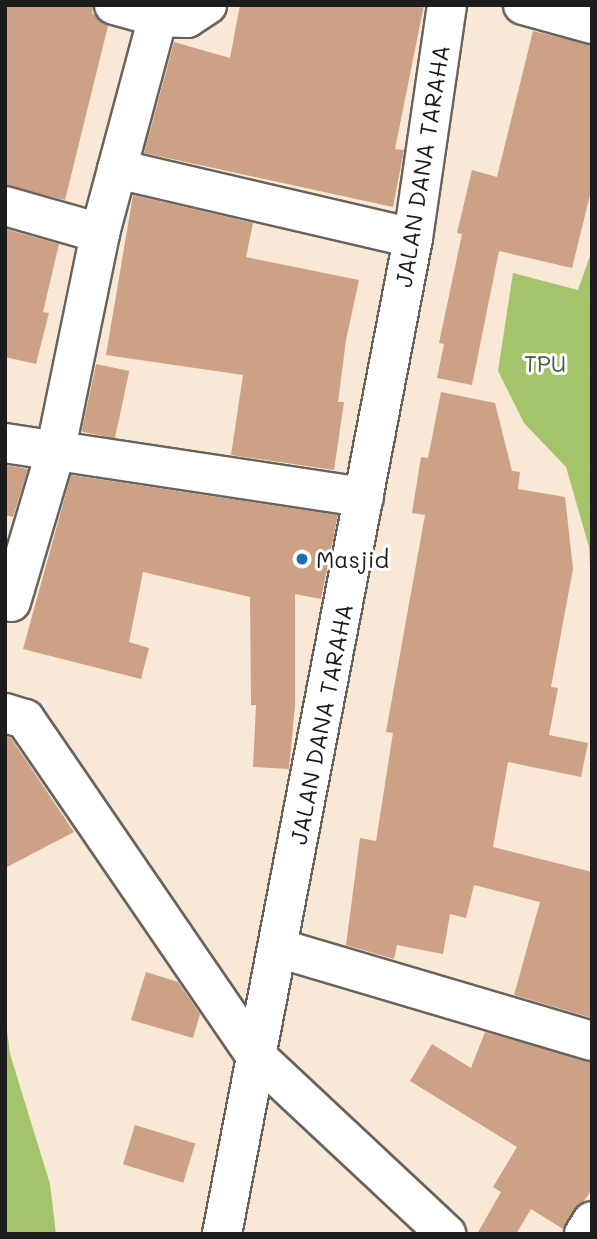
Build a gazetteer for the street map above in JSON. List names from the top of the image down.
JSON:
{
  "streets": {
    "street": ["JALAN DANA TARAHA"]
  },
  "parks": ["TPU"],
  "places": ["Masjid"]
}
